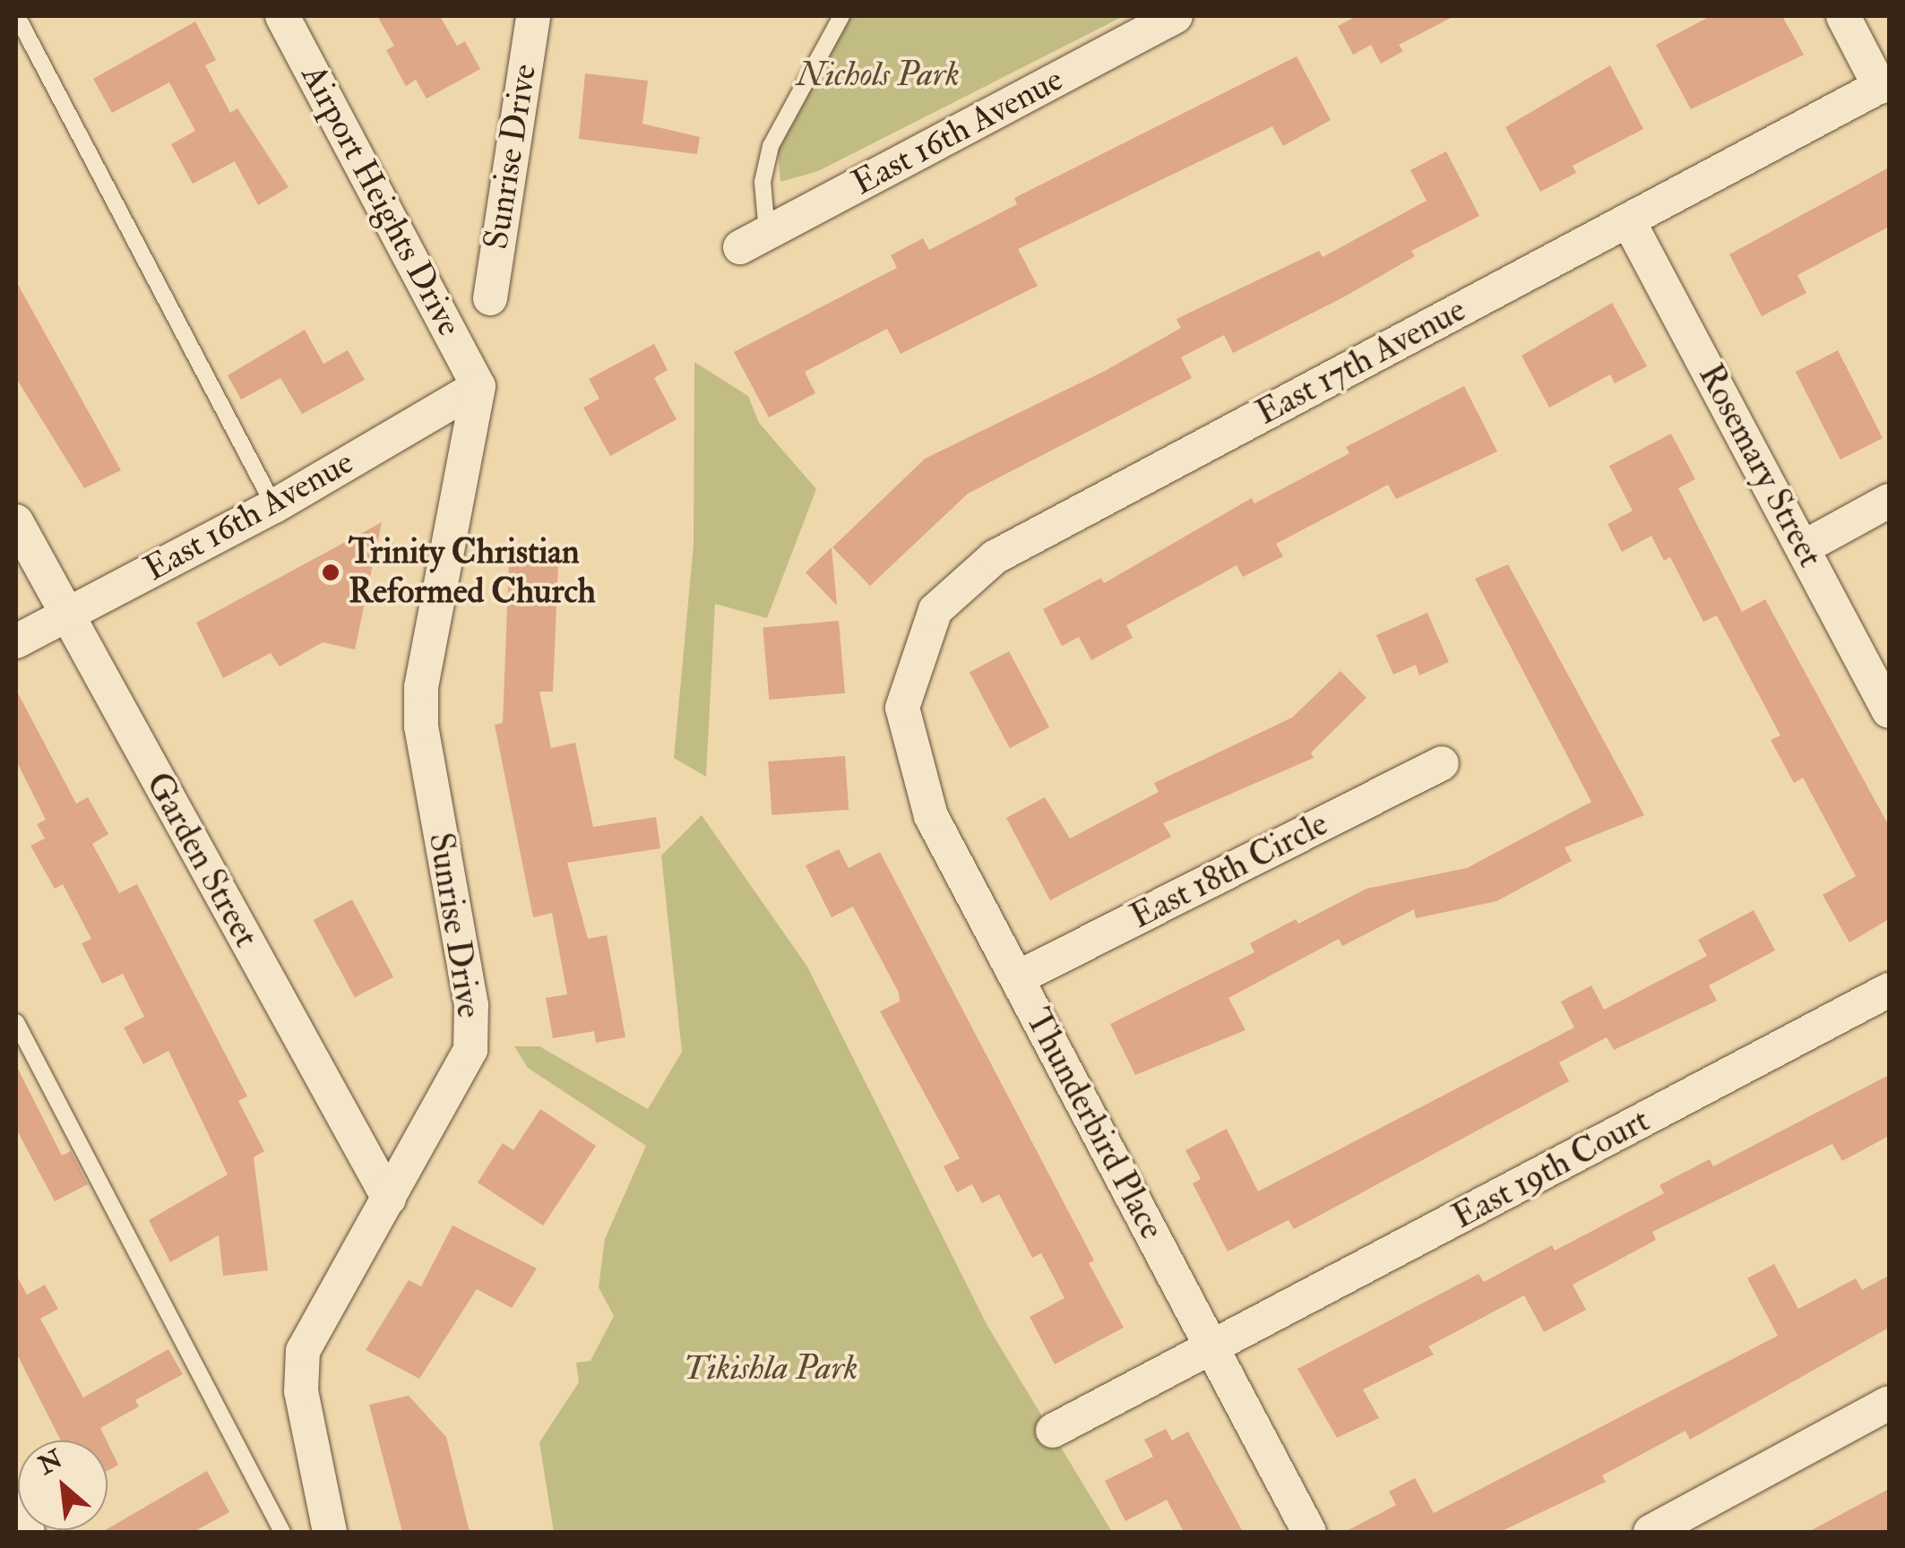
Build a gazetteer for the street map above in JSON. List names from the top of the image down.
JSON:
{
  "streets": {
    "street": [
      "East 16th Avenue",
      "Sunrise Drive",
      "Airport Heights Drive",
      "East 17th Avenue",
      "Rosemary Street",
      "Garden Street",
      "East 18th Circle",
      "Thunderbird Place",
      "East 19th Court"
    ]
  },
  "crossings": [
    ["East 16th Avenue", "Sunrise Drive"],
    ["East 16th Avenue", "Airport Heights Drive"],
    ["East 16th Avenue", "Garden Street"],
    ["Sunrise Drive", "Airport Heights Drive"],
    ["Sunrise Drive", "Garden Street"],
    ["East 17th Avenue", "Rosemary Street"],
    ["East 17th Avenue", "Thunderbird Place"],
    ["East 18th Circle", "Thunderbird Place"],
    ["Thunderbird Place", "East 19th Court"]
  ],
  "parks": ["Nichols Park", "Tikishla Park"],
  "places": ["Trinity Christian Reformed Church"],
  "north": "top left"
}
